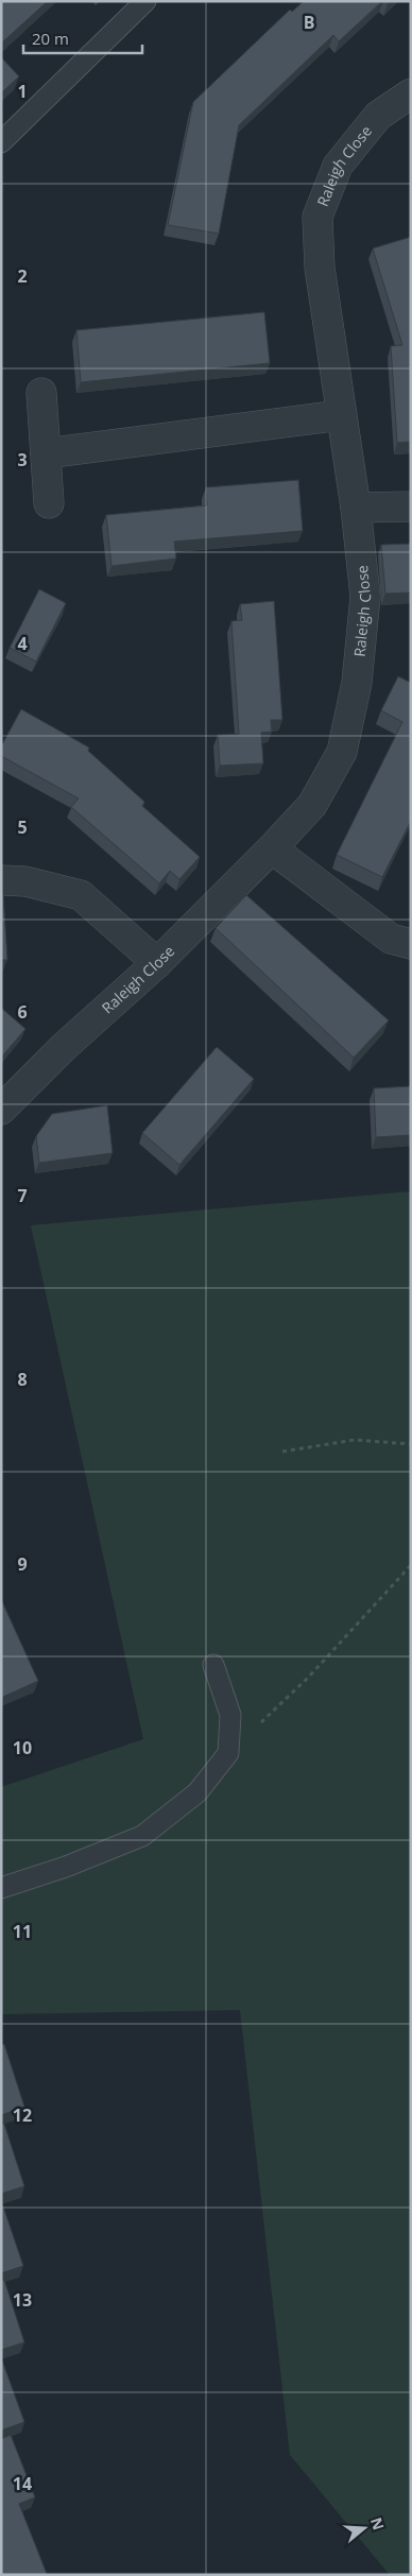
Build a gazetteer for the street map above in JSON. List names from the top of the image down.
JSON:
{
  "streets": {
    "street": ["Raleigh Close"]
  },
  "scale_bar": "20 m",
  "north": "right",
  "grid": {
    "columns": ["B"],
    "rows": [
      "1",
      "2",
      "3",
      "4",
      "5",
      "6",
      "7",
      "8",
      "9",
      "10",
      "11",
      "12",
      "13",
      "14"
    ]
  }
}
